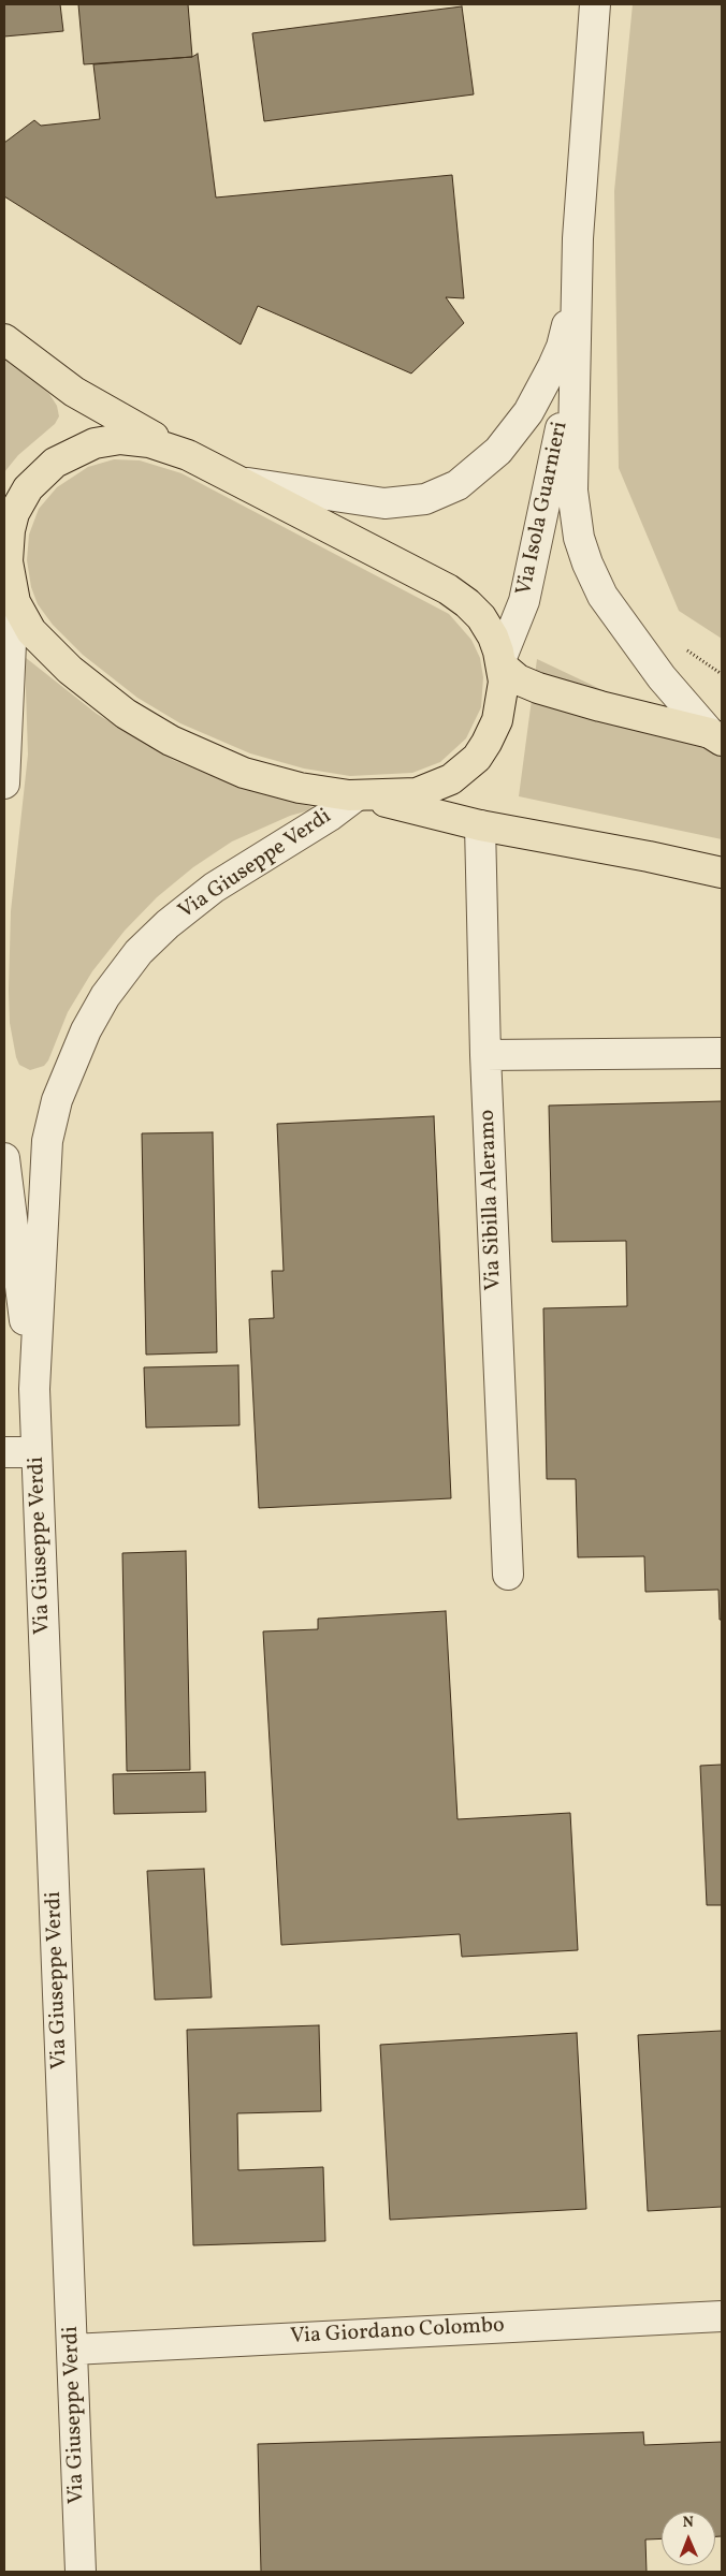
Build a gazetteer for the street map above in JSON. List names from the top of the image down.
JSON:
{
  "streets": {
    "street": [
      "Via Isola Guarnieri",
      "Via Giuseppe Verdi",
      "Via Sibilla Aleramo",
      "Via Giordano Colombo"
    ]
  },
  "crossings": [
    ["Via Giuseppe Verdi", "Via Giordano Colombo"]
  ],
  "north": "top"
}
